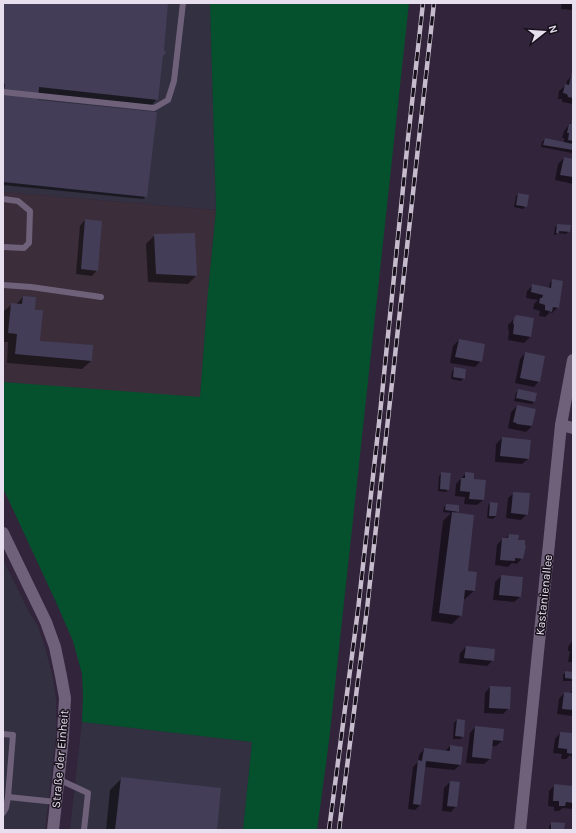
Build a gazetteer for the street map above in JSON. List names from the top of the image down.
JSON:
{
  "streets": {
    "street": ["Kastanienallee", "Straße der Einheit"]
  },
  "north": "right"
}
